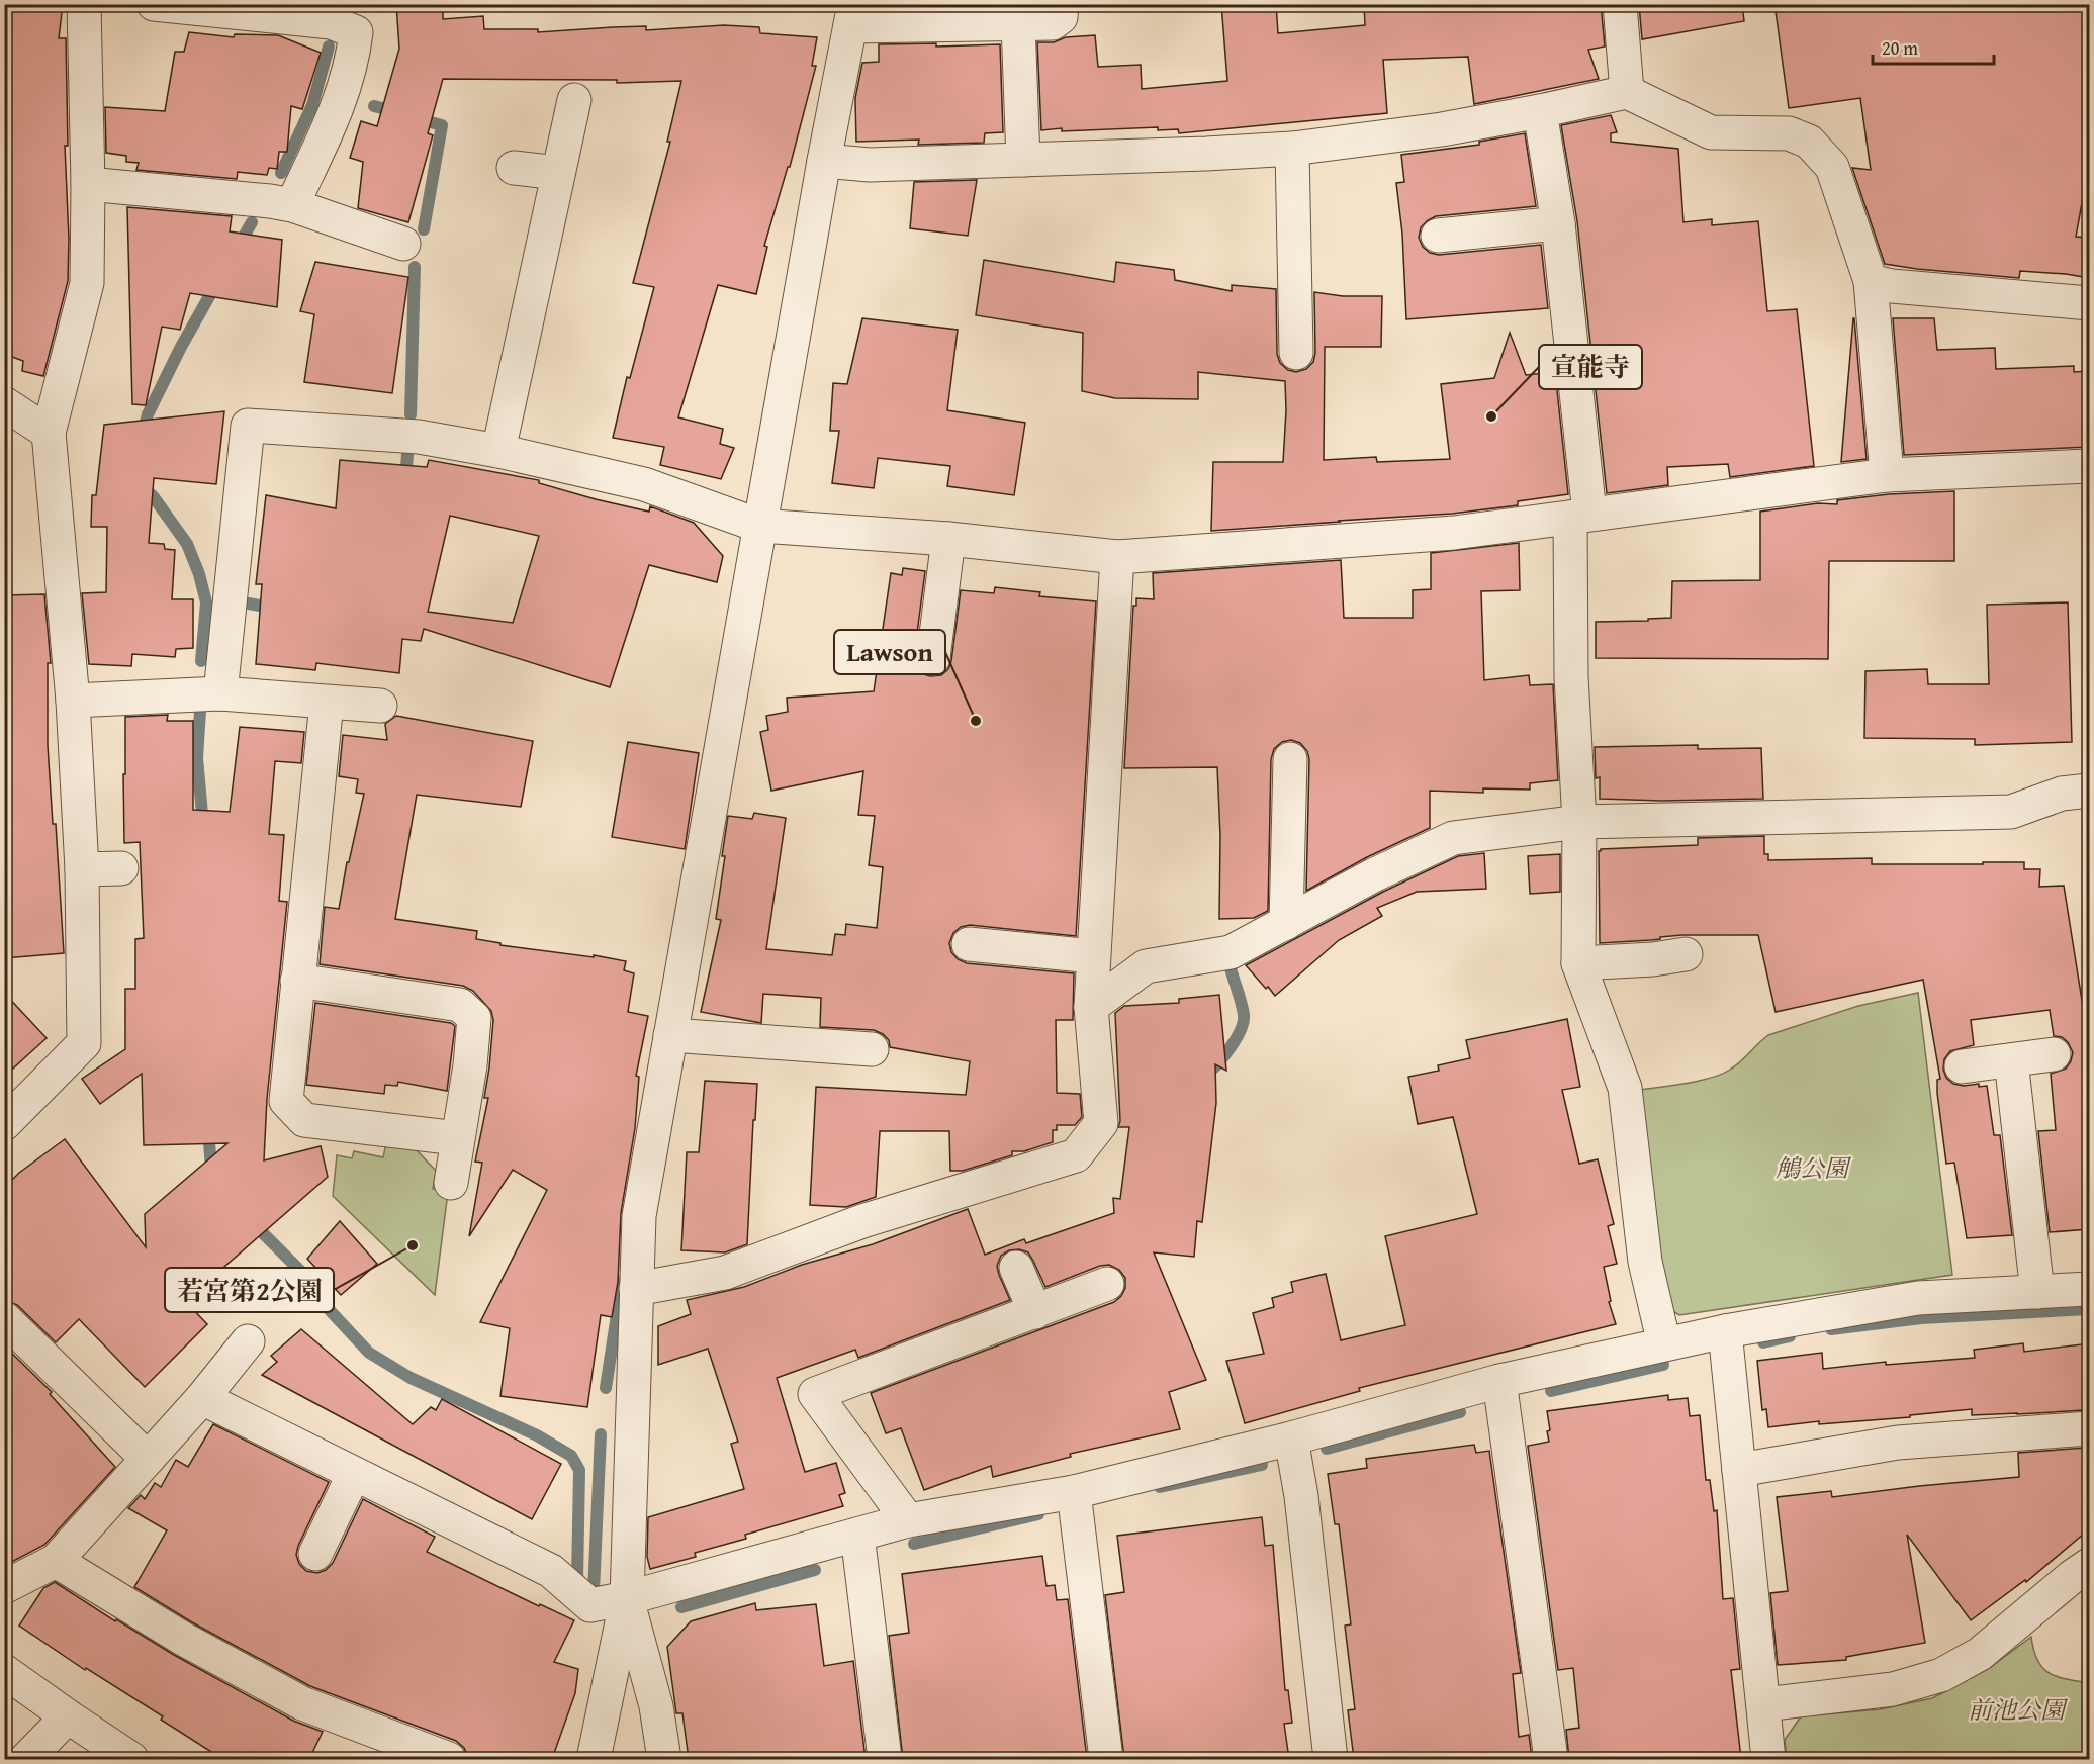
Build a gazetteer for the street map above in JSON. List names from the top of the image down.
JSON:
{
  "parks": ["鵤公園", "前池公園"],
  "places": ["宣能寺", "Lawson", "若宮第2公園"],
  "scale_bar": "20 m"
}
